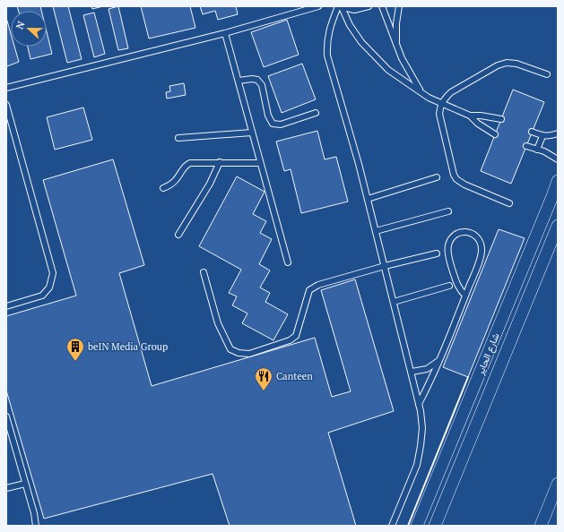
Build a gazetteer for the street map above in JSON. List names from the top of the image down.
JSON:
{
  "streets": {
    "street": ["شارع الحاير"]
  },
  "places": {
    "building": ["beIN Media Group"],
    "restaurant": ["Canteen"]
  },
  "north": "left"
}
